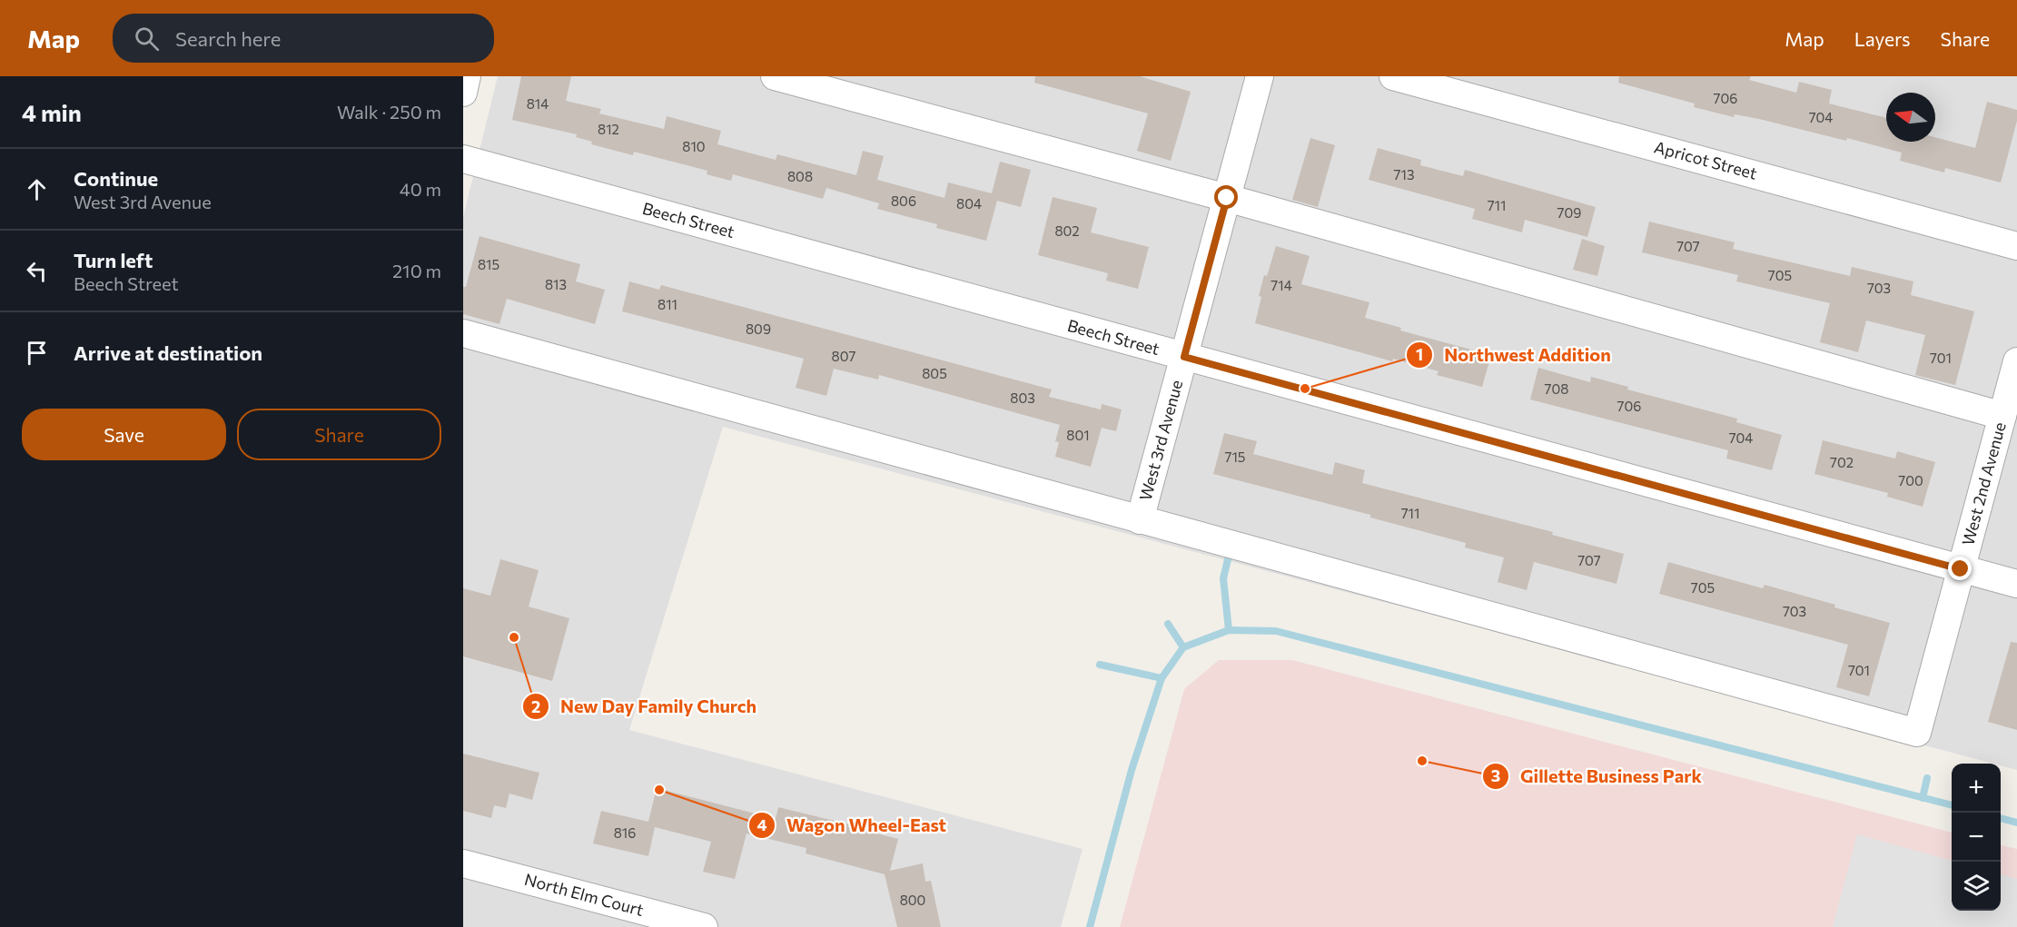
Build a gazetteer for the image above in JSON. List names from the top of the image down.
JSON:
{
  "streets": {
    "street": [
      "Apricot Street",
      "Beech Street",
      "West 3rd Avenue",
      "West 2nd Avenue",
      "North Elm Court"
    ]
  },
  "crossings": [
    ["Beech Street", "West 3rd Avenue"],
    ["Beech Street", "West 2nd Avenue"],
    ["West 3rd Avenue", "West 2nd Avenue"]
  ],
  "places": [
    "Northwest Addition",
    "New Day Family Church",
    "Gillette Business Park",
    "Wagon Wheel-East"
  ],
  "house_numbers": [
    "706",
    "814",
    "704",
    "812",
    "810",
    "713",
    "808",
    "806",
    "804",
    "711",
    "709",
    "802",
    "707",
    "815",
    "705",
    "813",
    "714",
    "703",
    "811",
    "809",
    "807",
    "701",
    "805",
    "708",
    "803",
    "706",
    "801",
    "704",
    "715",
    "702",
    "700",
    "711",
    "707",
    "705",
    "703",
    "701",
    "816",
    "800"
  ],
  "north": "left",
  "page": {
    "header": "Map",
    "search": "Search here",
    "nav": ["Map", "Layers", "Share"],
    "heading": ["4 min", "Walk · 250 m"],
    "list": [
      ["Continue", "West 3rd Avenue", "40 m"],
      ["Turn left", "Beech Street", "210 m"],
      "Arrive at destination"
    ],
    "buttons": ["Save", "Share"],
    "map_buttons": ["+", "−"]
  }
}
